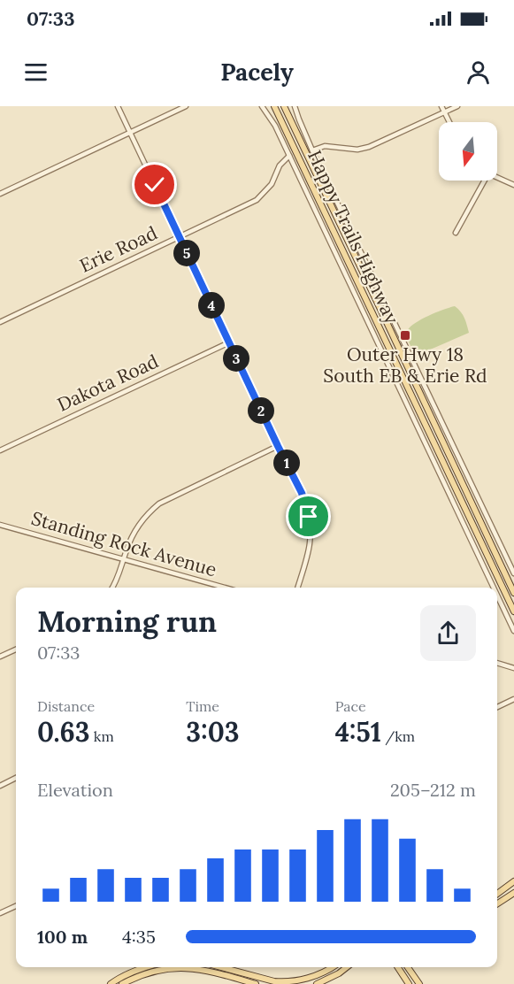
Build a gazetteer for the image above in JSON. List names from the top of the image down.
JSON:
{
  "streets": {
    "main road": ["Happy Trails Highway"],
    "street": ["Erie Road", "Dakota Road", "Standing Rock Avenue"]
  },
  "places": {
    "transit": ["Outer Hwy 18 South EB & Erie Rd"]
  },
  "north": "bottom",
  "page": {
    "status": "07:33",
    "header": "Pacely",
    "pins": [
      "5",
      "4",
      "3",
      "2",
      "1"
    ],
    "heading": ["Morning run", "07:33"],
    "stats": [
      ["Distance", "0.63 km"],
      ["Time", "3:03"],
      ["Pace", "4:51 /km"]
    ],
    "chart": ["Elevation", "205–212 m"],
    "list": [
      {
        "name": "100 m",
        "note": "4:35"
      }
    ]
  }
}
